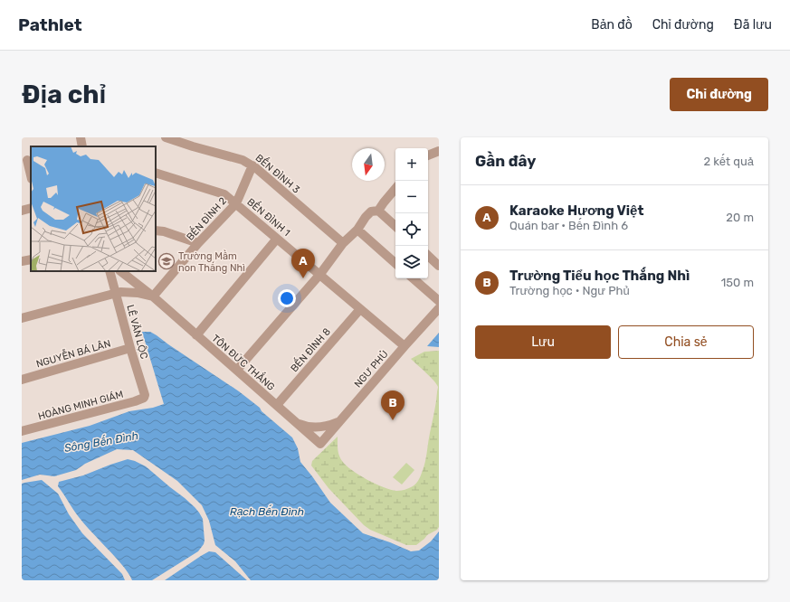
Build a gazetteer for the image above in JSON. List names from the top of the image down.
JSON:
{
  "streets": {
    "street": [
      "BẾN ĐÌNH 3",
      "BẾN ĐÌNH 1",
      "BẾN ĐÌNH 2",
      "LÊ VĂN LỘC",
      "BẾN ĐÌNH 8",
      "NGUYỄN BÁ LÂN",
      "TÔN ĐỨC THẮNG",
      "NGƯ PHỦ",
      "HOÀNG MINH GIÁM"
    ]
  },
  "crossings": [
    ["BẾN ĐÌNH 3", "BẾN ĐÌNH 2"],
    ["BẾN ĐÌNH 1", "BẾN ĐÌNH 2"],
    ["BẾN ĐÌNH 1", "BẾN ĐÌNH 8"],
    ["BẾN ĐÌNH 1", "NGƯ PHỦ"],
    ["BẾN ĐÌNH 2", "TÔN ĐỨC THẮNG"],
    ["LÊ VĂN LỘC", "NGUYỄN BÁ LÂN"],
    ["LÊ VĂN LỘC", "TÔN ĐỨC THẮNG"],
    ["LÊ VĂN LỘC", "HOÀNG MINH GIÁM"],
    ["BẾN ĐÌNH 8", "TÔN ĐỨC THẮNG"],
    ["TÔN ĐỨC THẮNG", "NGƯ PHỦ"]
  ],
  "water": ["Sông Bến Đình", "Rạch Bến Đình"],
  "places": {
    "school or university": ["Trường Mầm non Thắng Nhì"]
  },
  "north": "bottom",
  "page": {
    "header": "Pathlet",
    "nav": ["Bản đồ", "Chỉ đường", "Đã lưu"],
    "buttons": [
      "Chỉ đường",
      ["Lưu", "Chia sẻ"]
    ],
    "title": "Địa chỉ",
    "heading": ["Gần đây", "2 kết quả"],
    "map_buttons": ["+", "−"],
    "list": [
      {
        "mark": "A",
        "name": "Karaoke Hương Việt",
        "note": "Quán bar · Bến Đình 6",
        "value": "20 m"
      },
      {
        "mark": "B",
        "name": "Trường Tiểu học Thắng Nhì",
        "note": "Trường học · Ngư Phủ",
        "value": "150 m"
      }
    ],
    "pins": ["A", "B"]
  }
}
